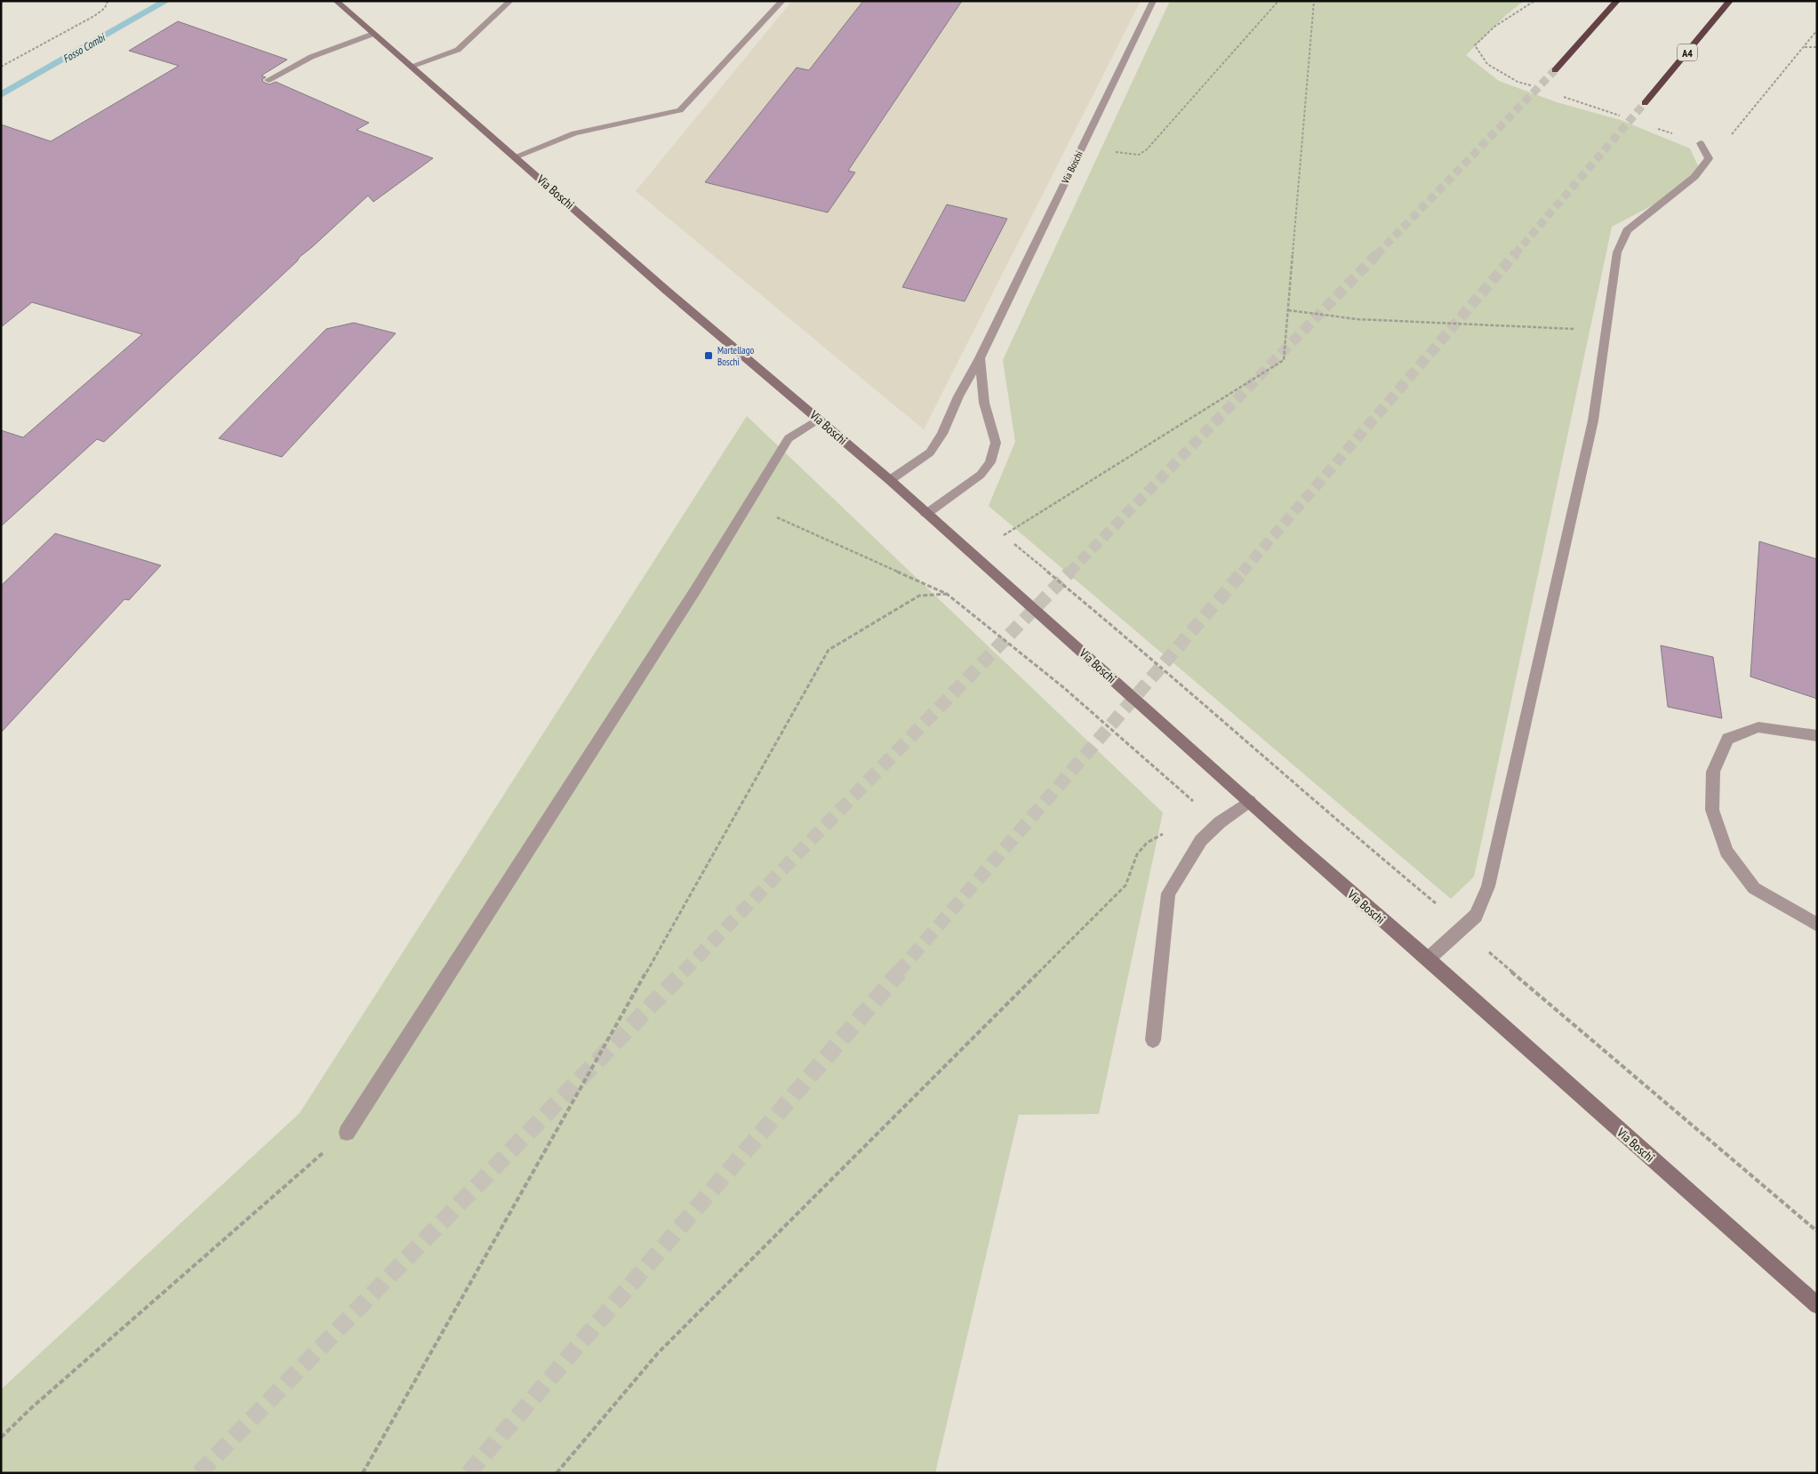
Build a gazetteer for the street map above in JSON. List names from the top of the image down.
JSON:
{
  "streets": {
    "highway": ["A4"],
    "main road": ["Via Boschi"]
  },
  "water": ["Fosso Combi"],
  "places": {
    "transit": ["Martellago Boschi"]
  }
}
